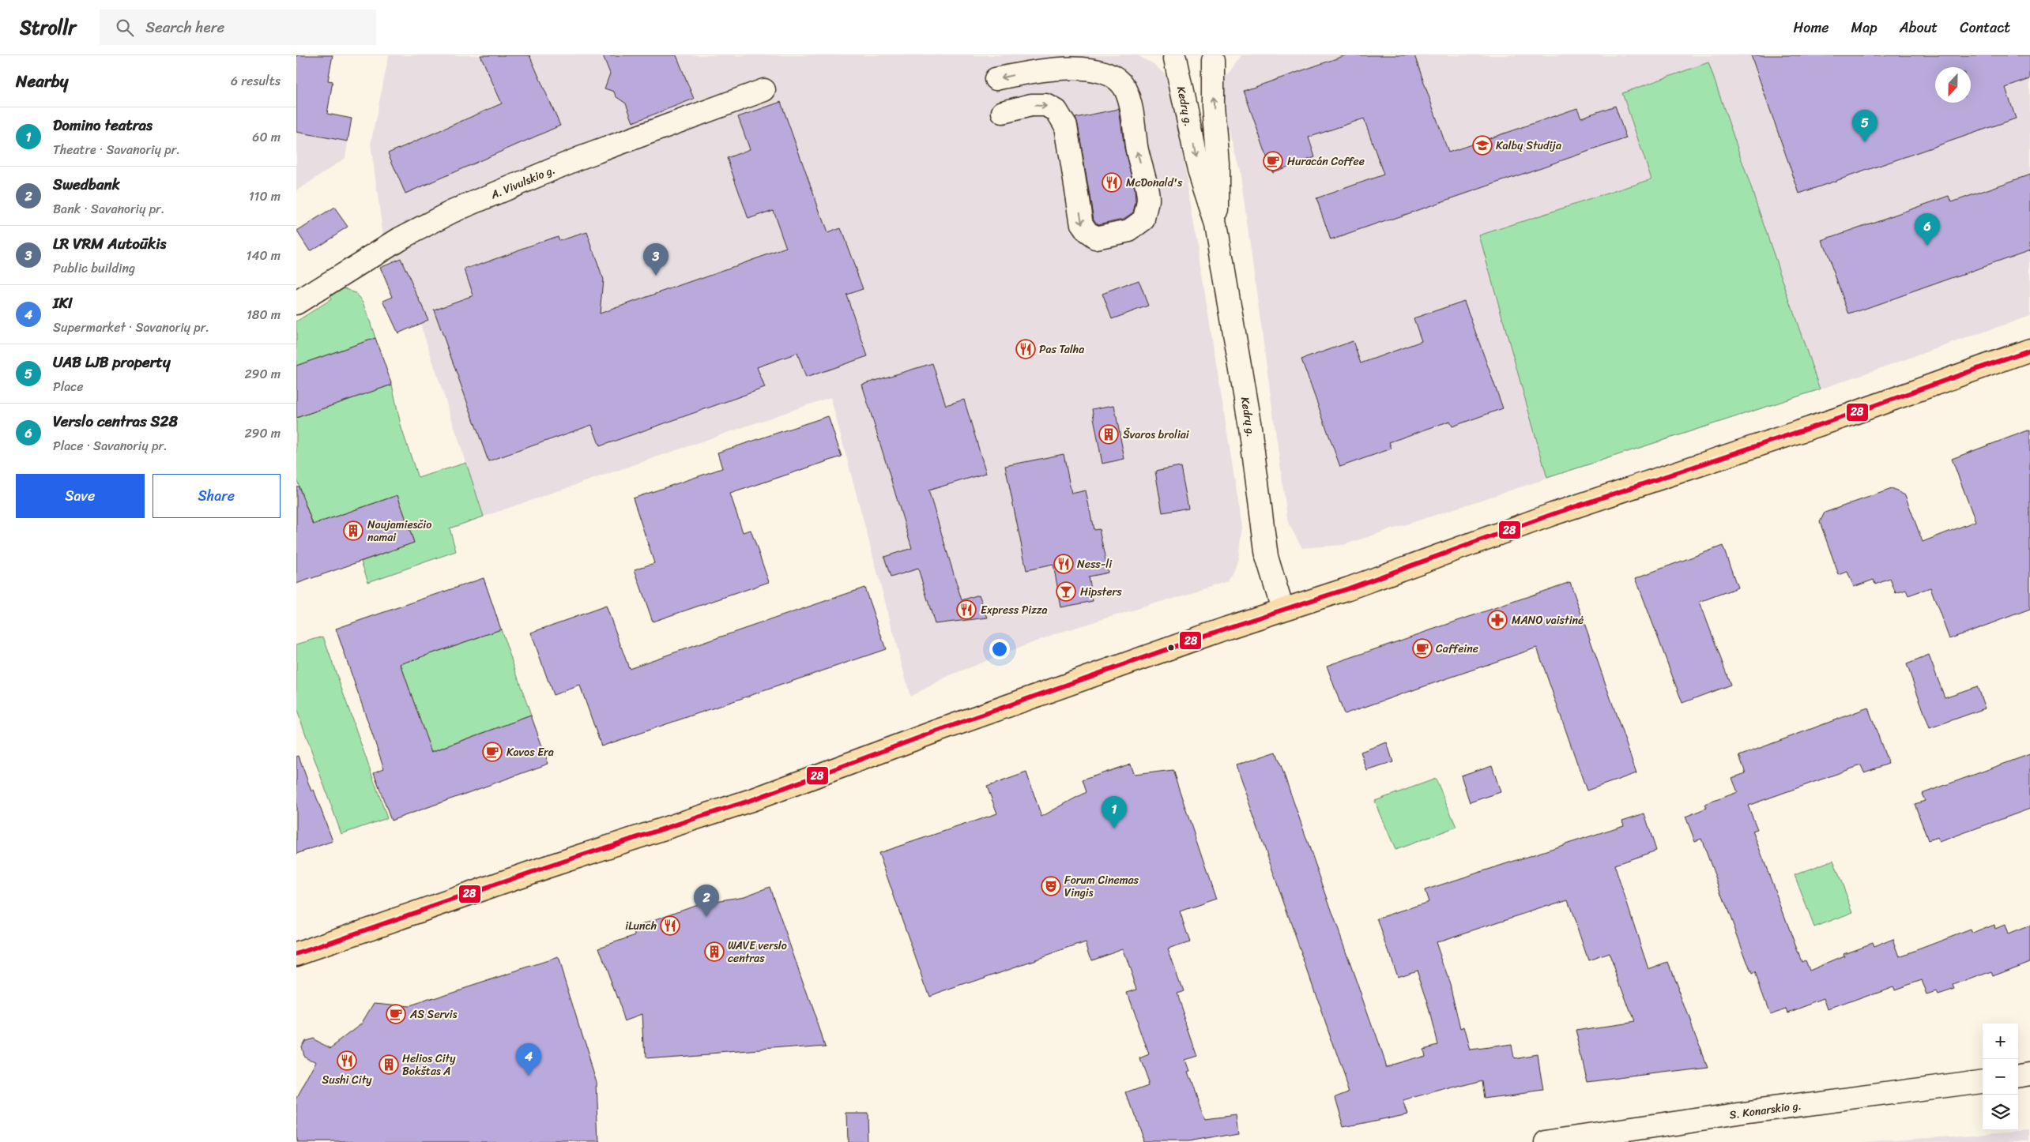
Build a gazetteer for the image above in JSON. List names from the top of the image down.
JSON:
{
  "streets": {
    "street": ["Kedrų g.", "A. Vivulskio g.", "S. Konarskio g."]
  },
  "places": {
    "school or university": ["Kalbų Studija"],
    "cafe": [
      "Huracán Coffee",
      "Caffeine",
      "Kavos Era",
      "AS Servis"
    ],
    "restaurant": [
      "McDonald's",
      "Pas Talha",
      "Ness-li",
      "Express Pizza",
      "iLunch",
      "Sushi City"
    ],
    "building": [
      "Švaros broliai",
      "Naujamiesčio namai",
      "WAVE verslo centras",
      "Helios City Bokštas A"
    ],
    "bar": ["Hipsters"],
    "pharmacy": ["MANO vaistinė"],
    "theatre": ["Forum Cinemas Vingis"]
  },
  "lines": ["transit line 28"],
  "north": "bottom",
  "page": {
    "header": "Strollr",
    "search": "Search here",
    "nav": [
      "Home",
      "Map",
      "About",
      "Contact"
    ],
    "heading": ["Nearby", "6 results"],
    "list": [
      {
        "mark": "1",
        "name": "Domino teatras",
        "note": "Theatre · Savanorių pr.",
        "value": "60 m"
      },
      {
        "mark": "2",
        "name": "Swedbank",
        "note": "Bank · Savanorių pr.",
        "value": "110 m"
      },
      {
        "mark": "3",
        "name": "LR VRM Autoūkis",
        "note": "Public building",
        "value": "140 m"
      },
      {
        "mark": "4",
        "name": "IKI",
        "note": "Supermarket · Savanorių pr.",
        "value": "180 m"
      },
      {
        "mark": "5",
        "name": "UAB LJB property",
        "note": "Place",
        "value": "290 m"
      },
      {
        "mark": "6",
        "name": "Verslo centras S28",
        "note": "Place · Savanorių pr.",
        "value": "290 m"
      }
    ],
    "pins": [
      "5",
      "6",
      "3",
      "1",
      "2",
      "4"
    ],
    "buttons": ["Save", "Share"],
    "map_buttons": ["+", "−"]
  }
}
